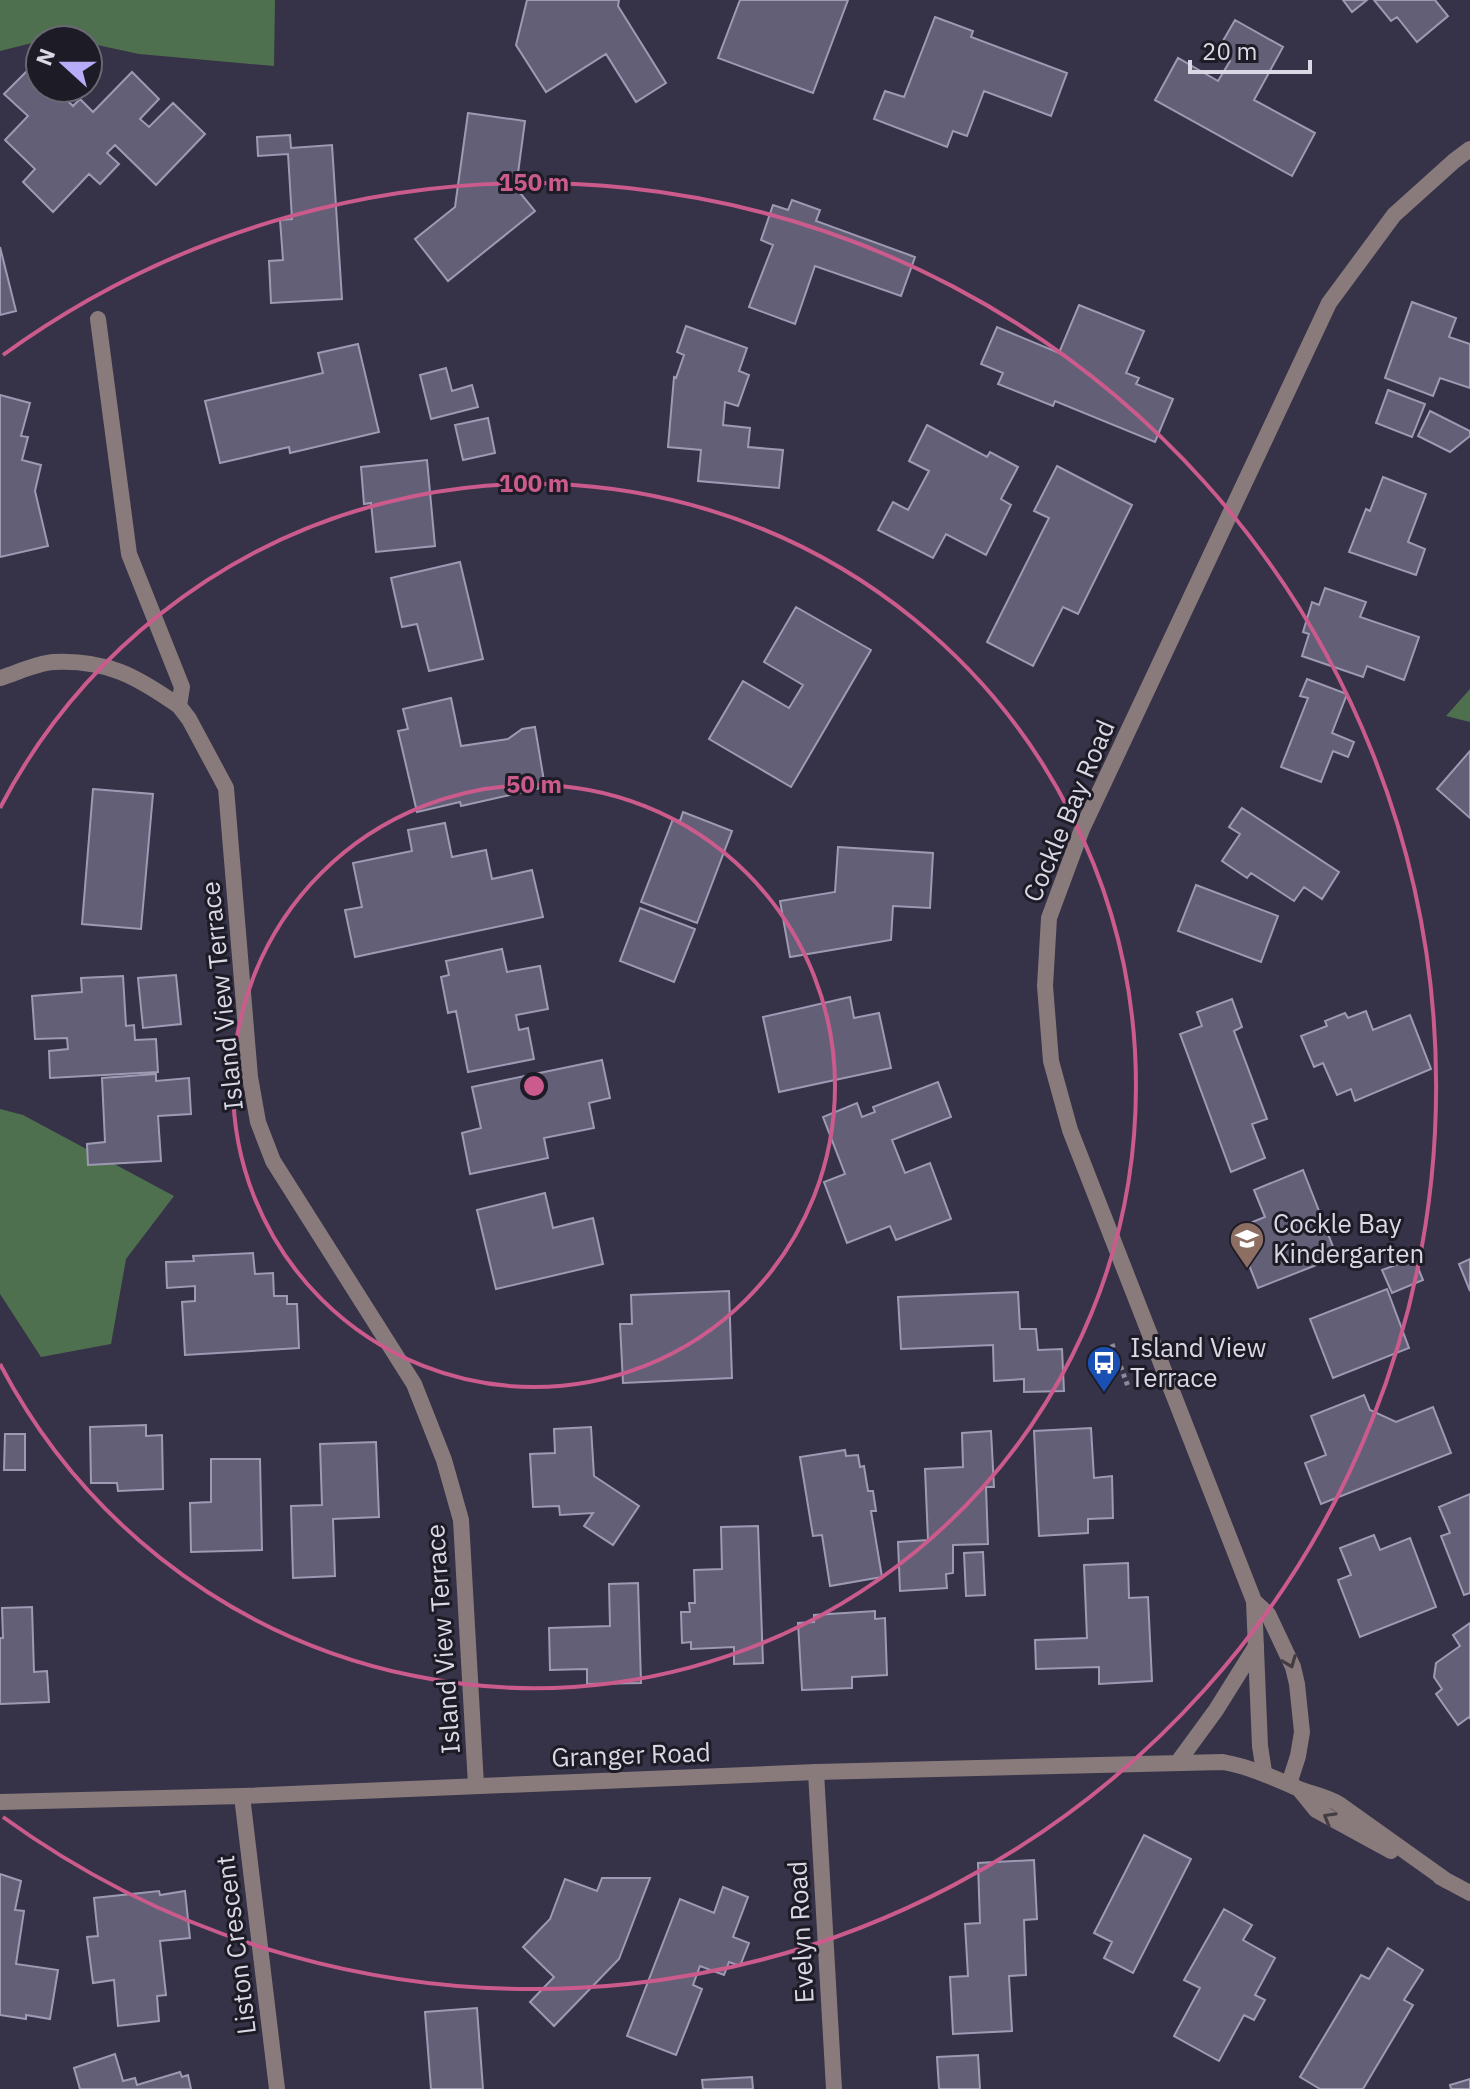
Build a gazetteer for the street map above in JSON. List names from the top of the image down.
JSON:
{
  "streets": {
    "street": [
      "Cockle Bay Road",
      "Island View Terrace",
      "Granger Road",
      "Evelyn Road",
      "Liston Crescent"
    ]
  },
  "crossings": [
    ["Cockle Bay Road", "Granger Road"],
    ["Island View Terrace", "Granger Road"],
    ["Granger Road", "Evelyn Road"],
    ["Granger Road", "Liston Crescent"]
  ],
  "places": {
    "school or university": ["Cockle Bay Kindergarten"],
    "bus stop": ["Island View Terrace"]
  },
  "scale_bar": "20 m",
  "north": "left",
  "rings": ["150 m", "100 m", "50 m"]
}
